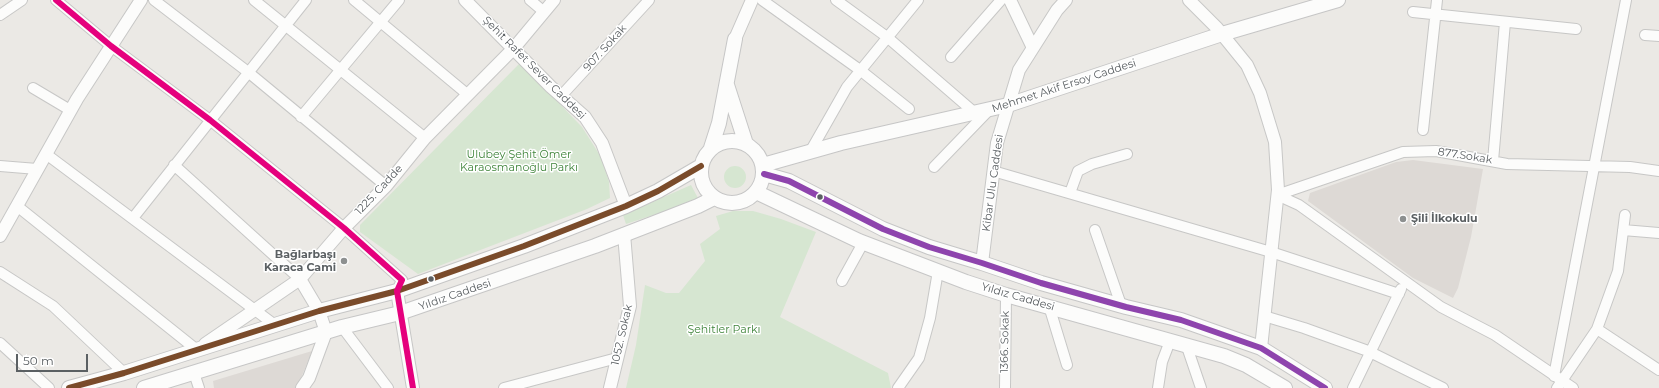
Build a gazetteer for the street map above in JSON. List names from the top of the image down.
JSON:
{
  "streets": {
    "main road": ["Mehmet Akif Ersoy Caddesi", "Yıldız Caddesi"],
    "street": [
      "907. Sokak",
      "Şehit Rafet Sever Caddesi",
      "877.Sokak",
      "Kibar Ulu Caddesi",
      "1225. Cadde",
      "1052. Sokak",
      "1366. Sokak"
    ]
  },
  "crossings": [
    ["907. Sokak", "Şehit Rafet Sever Caddesi"],
    ["Şehit Rafet Sever Caddesi", "1225. Cadde"],
    ["Şehit Rafet Sever Caddesi", "Yıldız Caddesi"],
    ["Mehmet Akif Ersoy Caddesi", "Kibar Ulu Caddesi"],
    ["Mehmet Akif Ersoy Caddesi", "Yıldız Caddesi"],
    ["Kibar Ulu Caddesi", "Yıldız Caddesi"],
    ["1225. Cadde", "Yıldız Caddesi"],
    ["Yıldız Caddesi", "1052. Sokak"],
    ["Yıldız Caddesi", "1366. Sokak"]
  ],
  "parks": ["Ulubey Şehit Ömer Karaosmanoğlu Parkı", "Şehitler Parkı"],
  "places": ["Şili İlkokulu", "Bağlarbaşı Karaca Cami"],
  "scale_bar": "50 m"
}
